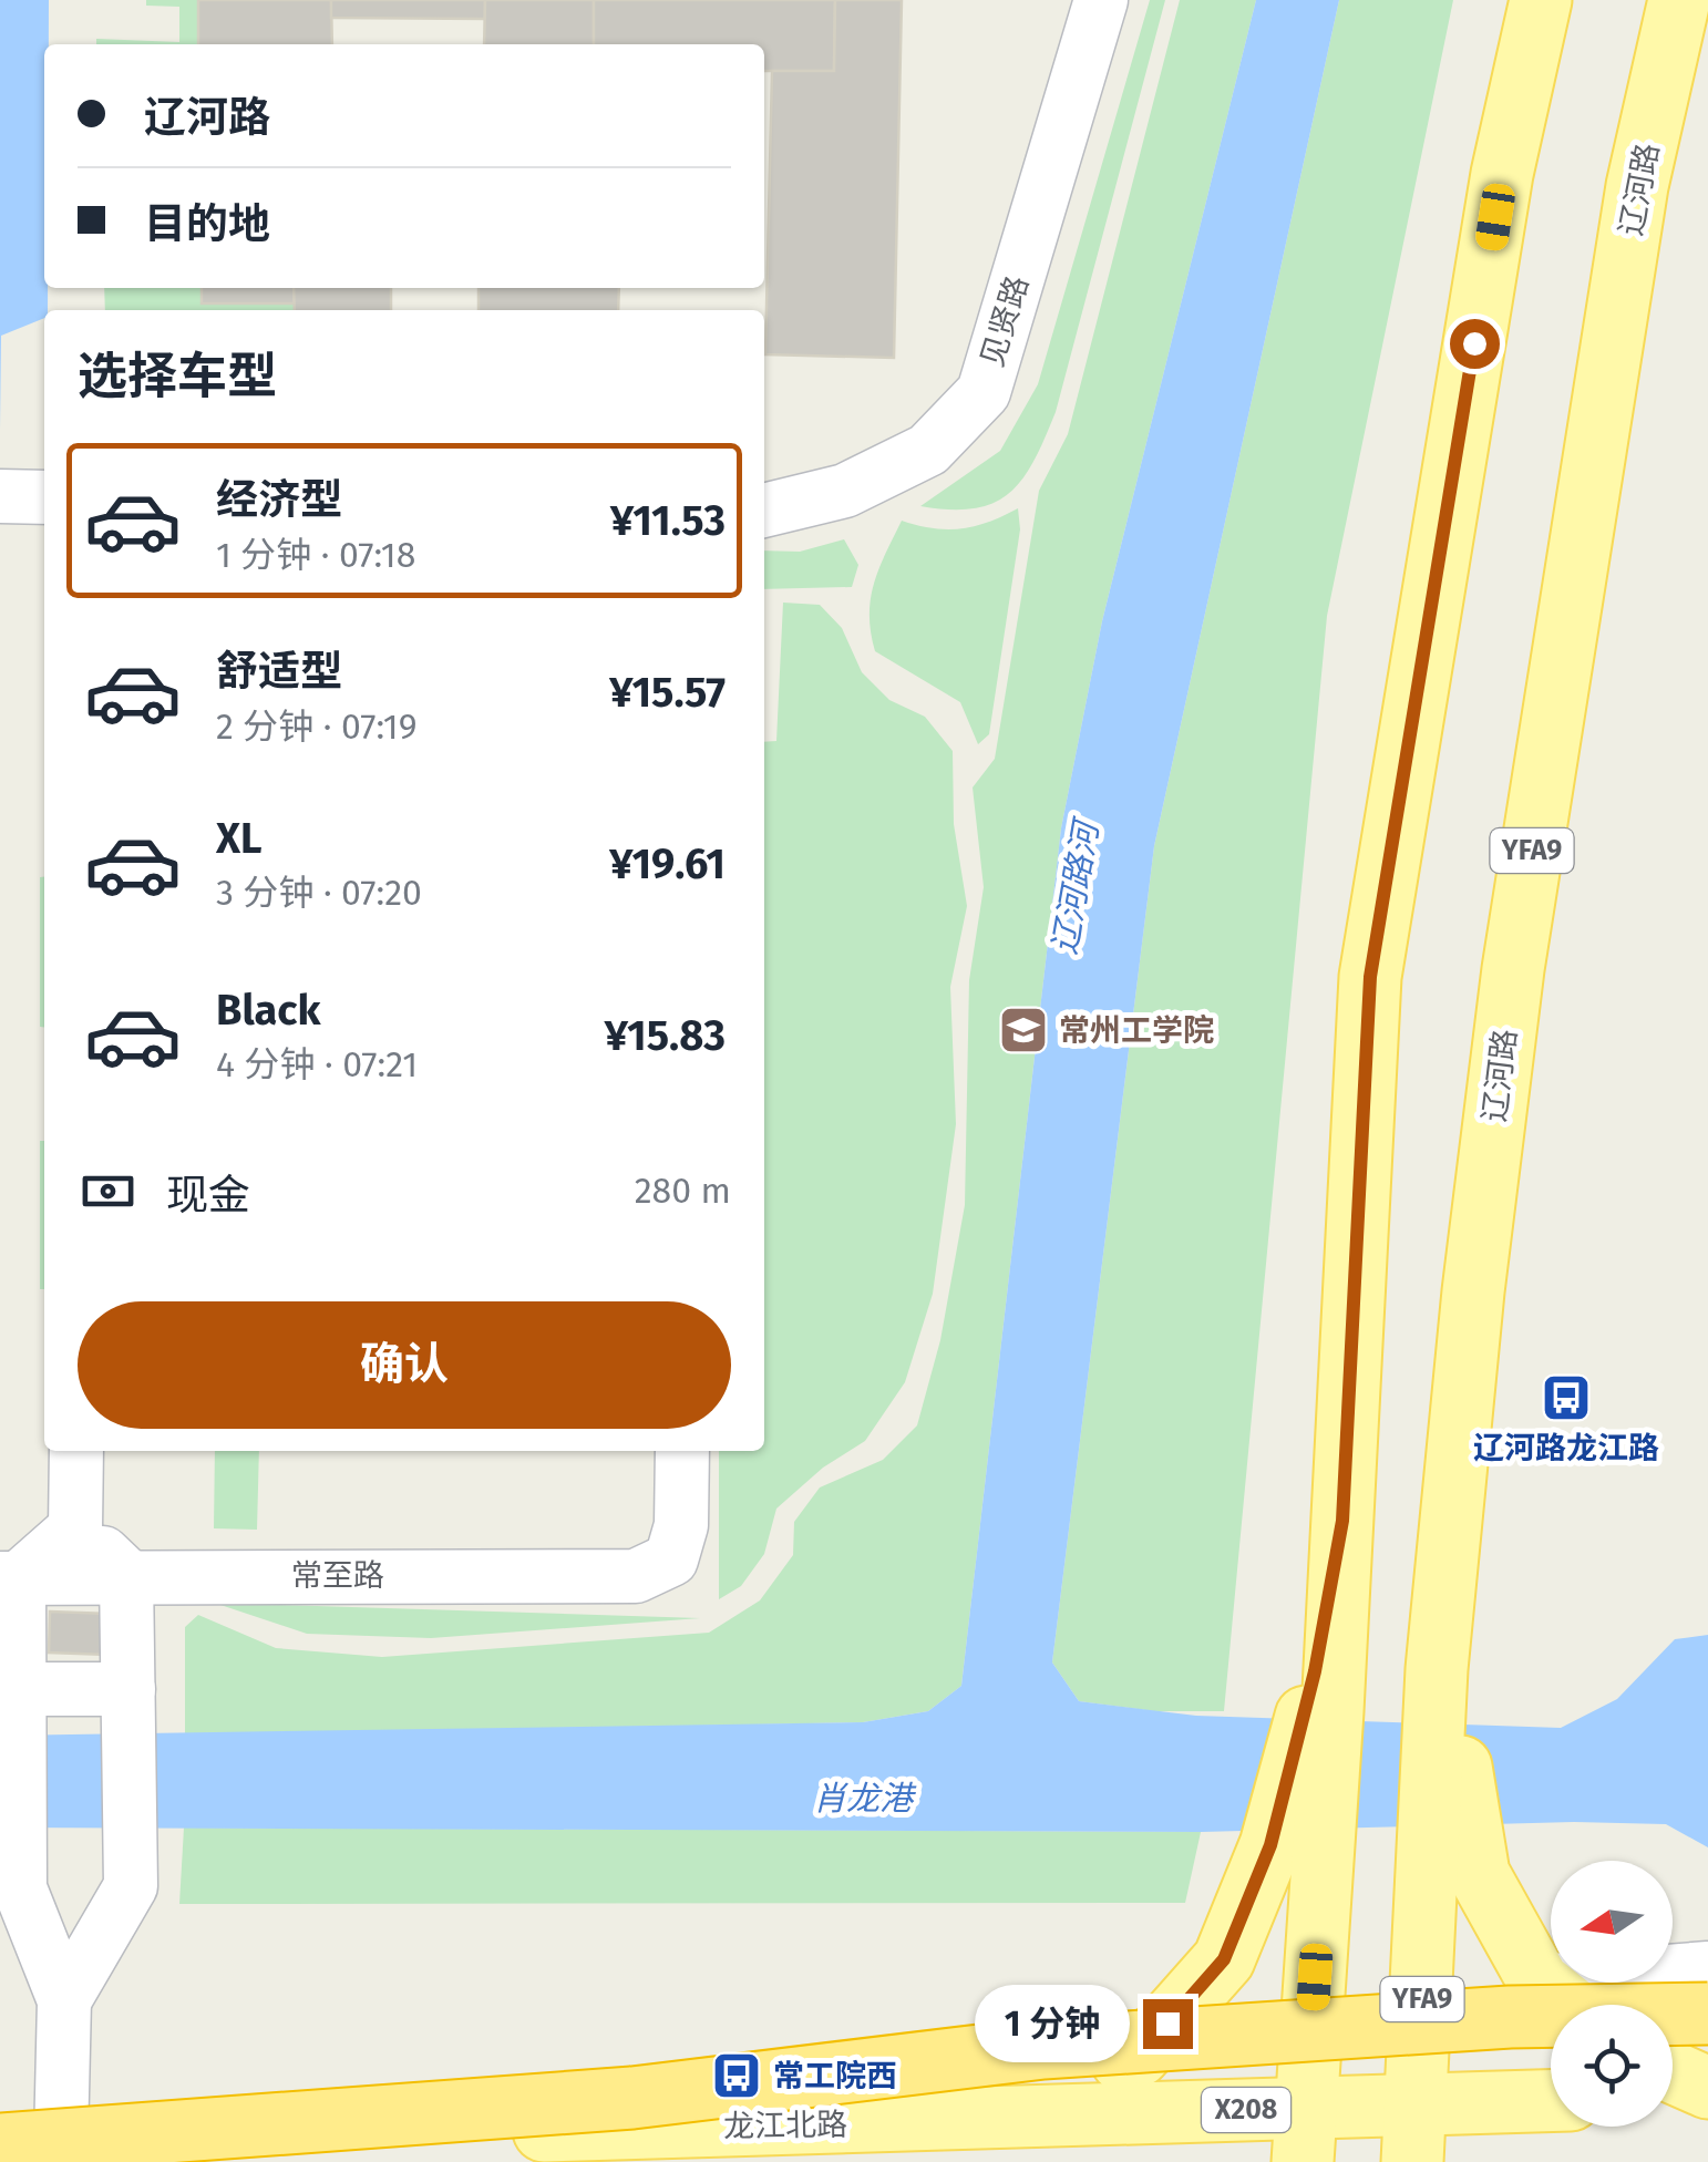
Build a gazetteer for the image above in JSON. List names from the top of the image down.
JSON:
{
  "streets": {
    "main road": [
      "辽河路",
      "YFA9",
      "X208",
      "龙江北路"
    ],
    "lane": ["见贤路", "常至路"]
  },
  "crossings": [
    ["辽河路", "龙江北路"]
  ],
  "water": ["辽河路河", "肖龙港"],
  "places": {
    "school or university": ["常州工学院"],
    "bus stop": ["辽河路龙江路", "常工院西"]
  },
  "north": "left",
  "page": {
    "banner": ["辽河路", "目的地"],
    "heading": "选择车型",
    "list": [
      {
        "name": "经济型",
        "note": "1 分钟 · 07:18",
        "value": "¥11.53"
      },
      {
        "name": "舒适型",
        "note": "2 分钟 · 07:19",
        "value": "¥15.57"
      },
      {
        "name": "XL",
        "note": "3 分钟 · 07:20",
        "value": "¥19.61"
      },
      {
        "name": "Black",
        "note": "4 分钟 · 07:21",
        "value": "¥15.83"
      }
    ],
    "pay": ["现金", "280 m"],
    "buttons": "确认",
    "bubble": "1 分钟"
  }
}
